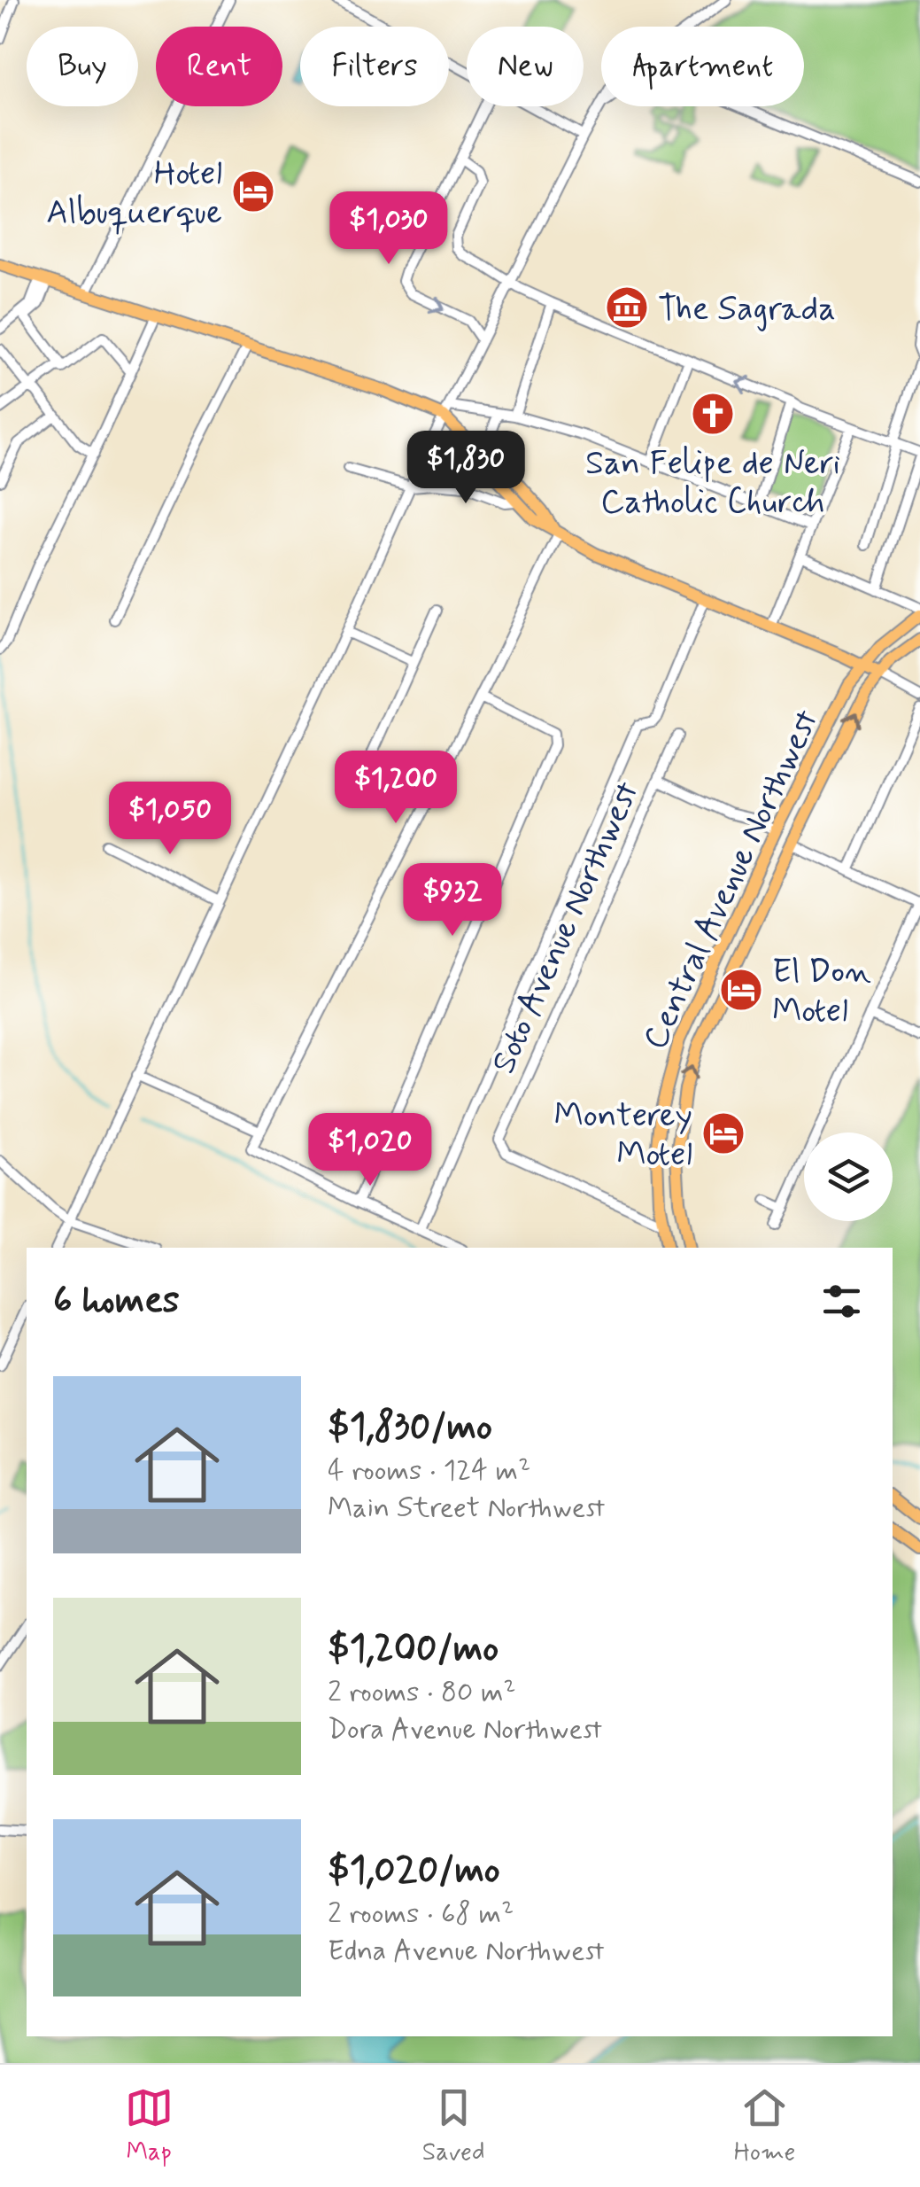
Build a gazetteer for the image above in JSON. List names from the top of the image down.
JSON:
{
  "streets": {
    "main road": ["Central Avenue Northwest"],
    "street": ["Soto Avenue Northwest"]
  },
  "crossings": [
    ["Central Avenue Northwest", "Soto Avenue Northwest"]
  ],
  "places": {
    "hotel": ["Hotel Albuquerque", "El Don Motel", "Monterey Motel"],
    "museum": ["The Sagrada"],
    "church": ["San Felipe de Neri Catholic Church"]
  },
  "page": {
    "chip": [
      "Buy",
      "Rent",
      "Filters",
      "New",
      "Apartment"
    ],
    "price": [
      "$1,030",
      "$1,830",
      "$1,200",
      "$1,050",
      "$932",
      "$1,020"
    ],
    "heading": "6 homes",
    "list": [
      {
        "name": "$1,830/mo",
        "note": "4 rooms · 124 m² · Main Street Northwest"
      },
      {
        "name": "$1,200/mo",
        "note": "2 rooms · 80 m² · Dora Avenue Northwest"
      },
      {
        "name": "$1,020/mo",
        "note": "2 rooms · 68 m² · Edna Avenue Northwest"
      }
    ],
    "tabs": ["Map", "Saved", "Home"]
  }
}
